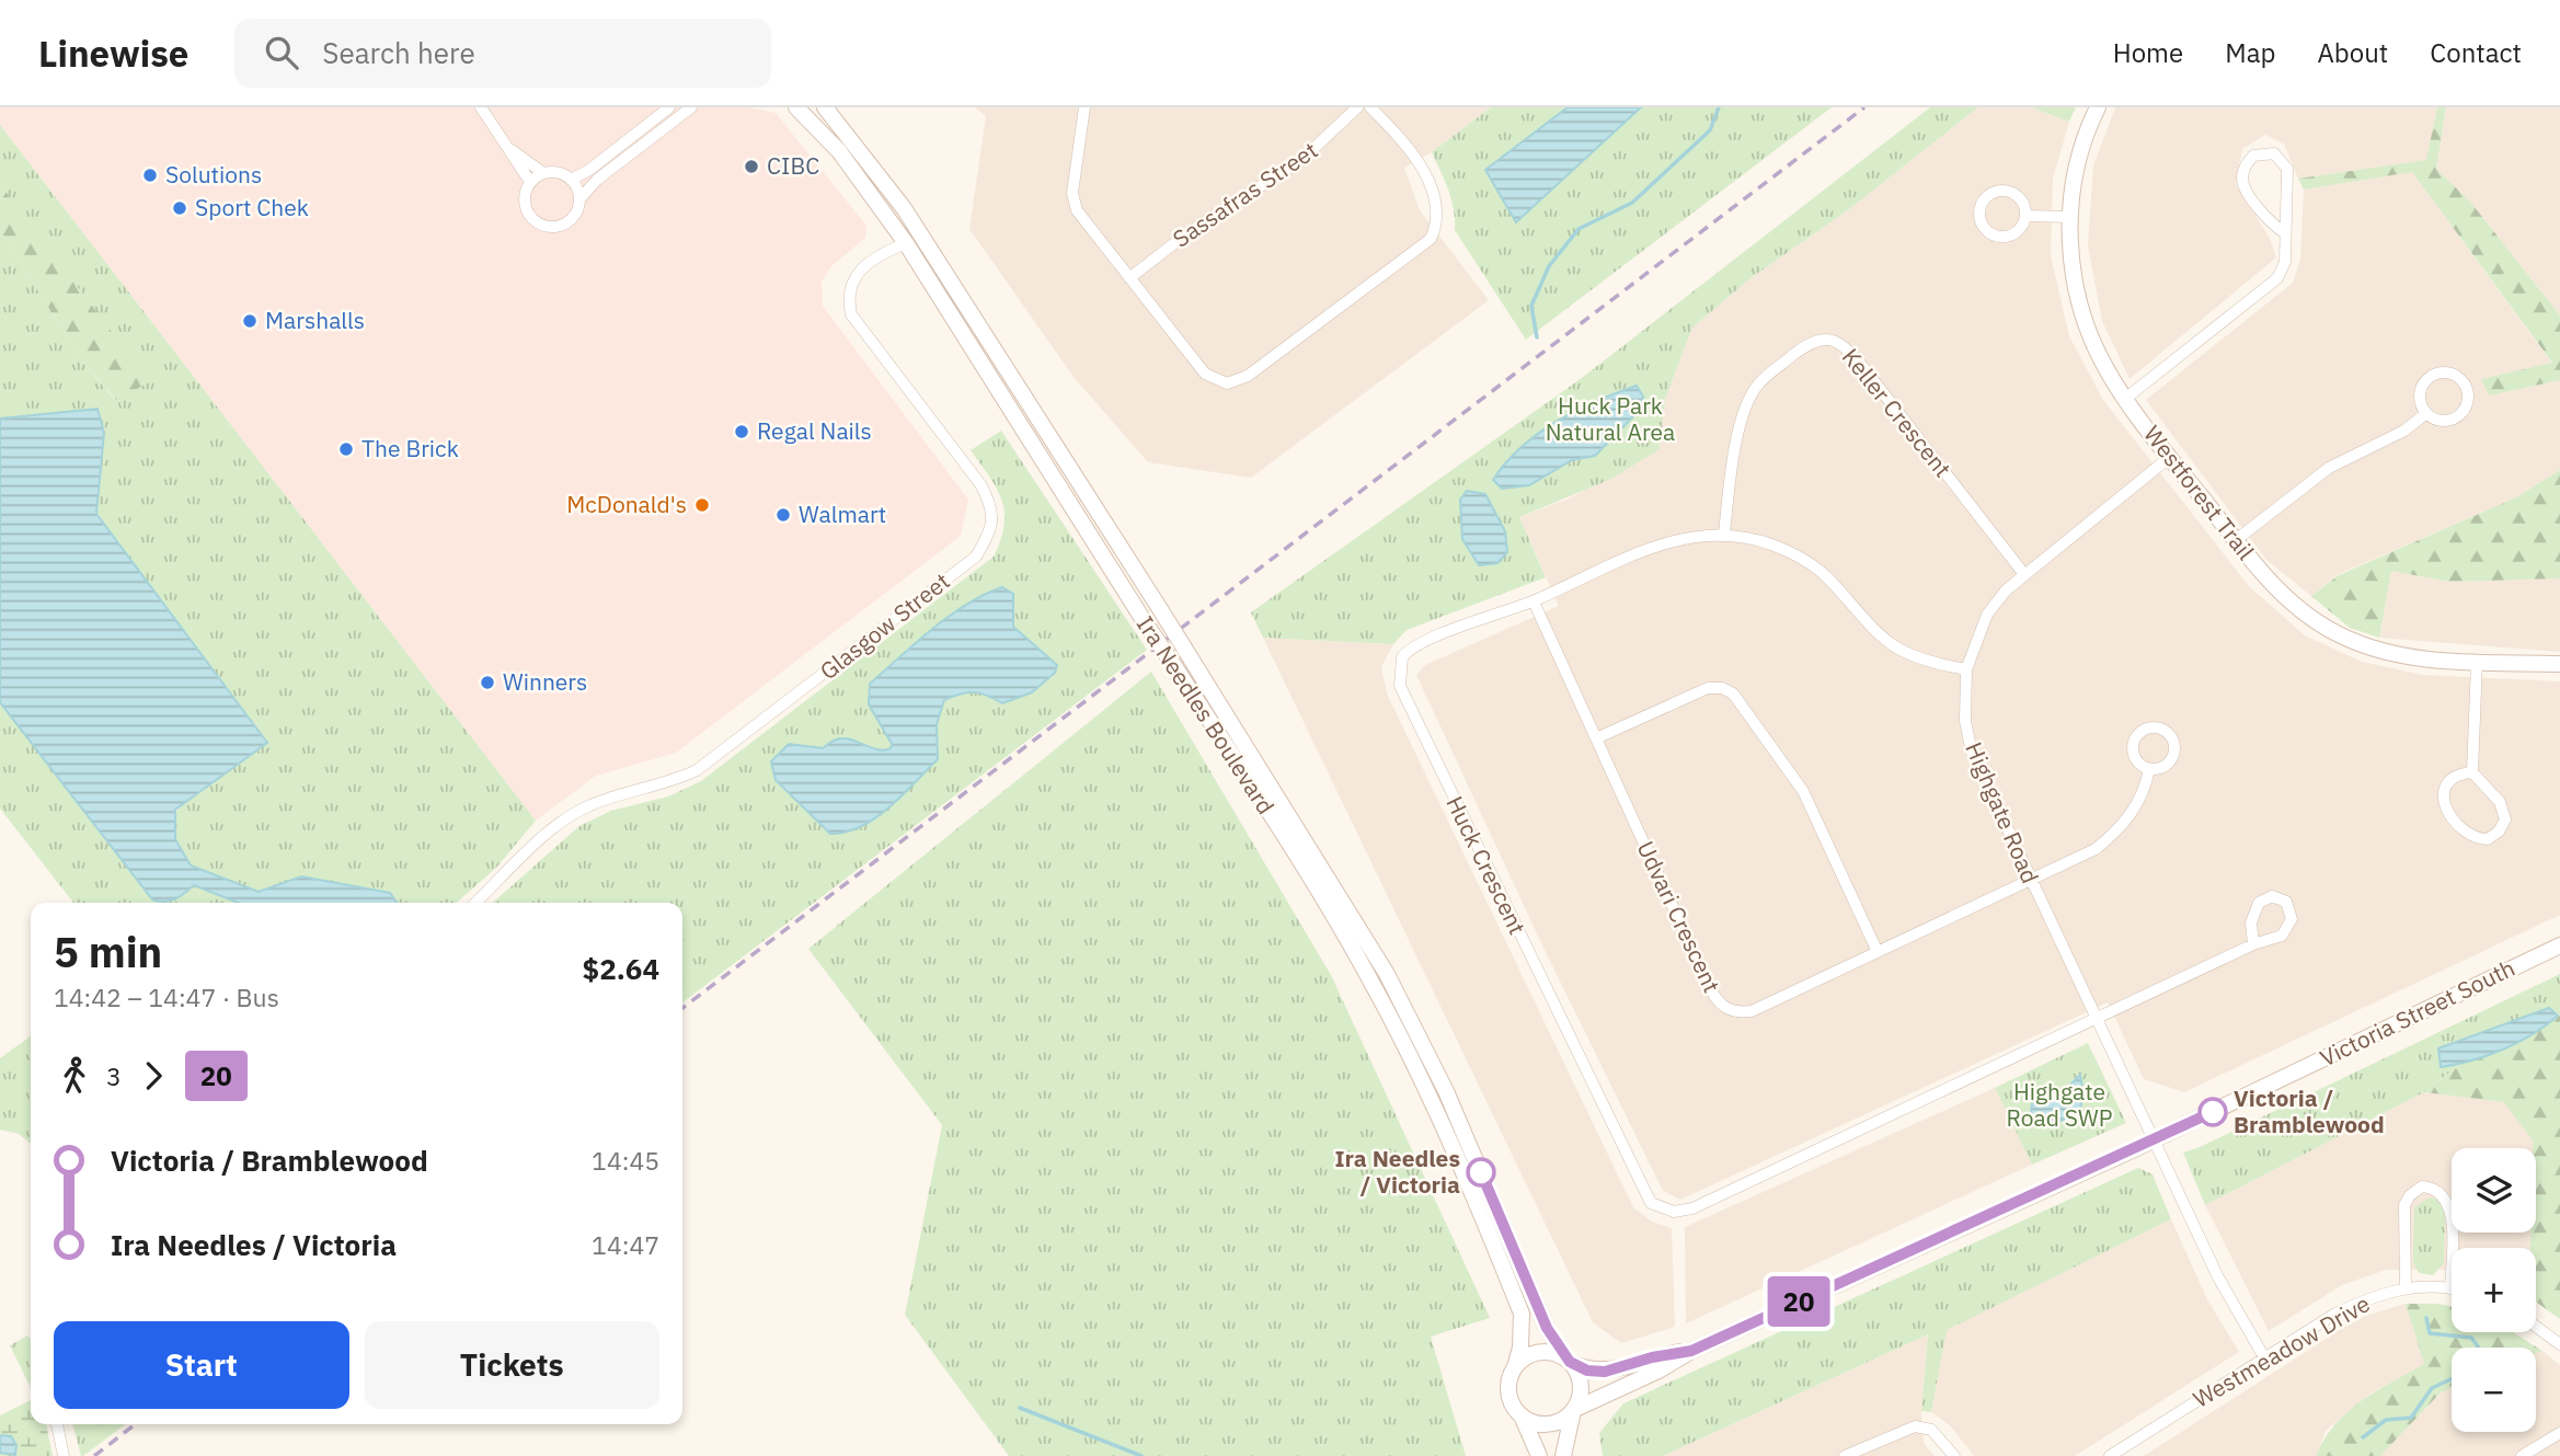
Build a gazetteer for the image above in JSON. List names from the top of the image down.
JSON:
{
  "streets": {
    "main road": ["Westforest Trail", "Ira Needles Boulevard", "Victoria Street South"],
    "street": [
      "Sassafras Street",
      "Keller Crescent",
      "Glasgow Street",
      "Highgate Road",
      "Huck Crescent",
      "Udvari Crescent",
      "Westmeadow Drive"
    ]
  },
  "crossings": [
    ["Keller Crescent", "Highgate Road"],
    ["Keller Crescent", "Huck Crescent"],
    ["Westforest Trail", "Highgate Road"],
    ["Glasgow Street", "Ira Needles Boulevard"],
    ["Ira Needles Boulevard", "Victoria Street South"],
    ["Highgate Road", "Huck Crescent"],
    ["Highgate Road", "Udvari Crescent"],
    ["Highgate Road", "Victoria Street South"],
    ["Highgate Road", "Westmeadow Drive"],
    ["Huck Crescent", "Udvari Crescent"]
  ],
  "parks": ["Huck Park Natural Area", "Highgate Road SWP"],
  "places": [
    "CIBC",
    "Solutions",
    "Sport Chek",
    "Marshalls",
    "Regal Nails",
    "The Brick",
    "McDonald's",
    "Walmart",
    "Winners",
    "Victoria / Bramblewood",
    "Ira Needles / Victoria"
  ],
  "lines": ["bus line 20"],
  "page": {
    "header": "Linewise",
    "search": "Search here",
    "nav": [
      "Home",
      "Map",
      "About",
      "Contact"
    ],
    "on_map": "20",
    "heading": ["5 min", "14:42 – 14:47 · Bus", "$2.64"],
    "legs": ["3", "20"],
    "list": [
      {
        "name": "Victoria / Bramblewood",
        "value": "14:45"
      },
      {
        "name": "Ira Needles / Victoria",
        "value": "14:47"
      }
    ],
    "map_buttons": ["+", "−"],
    "buttons": ["Start", "Tickets"]
  }
}
